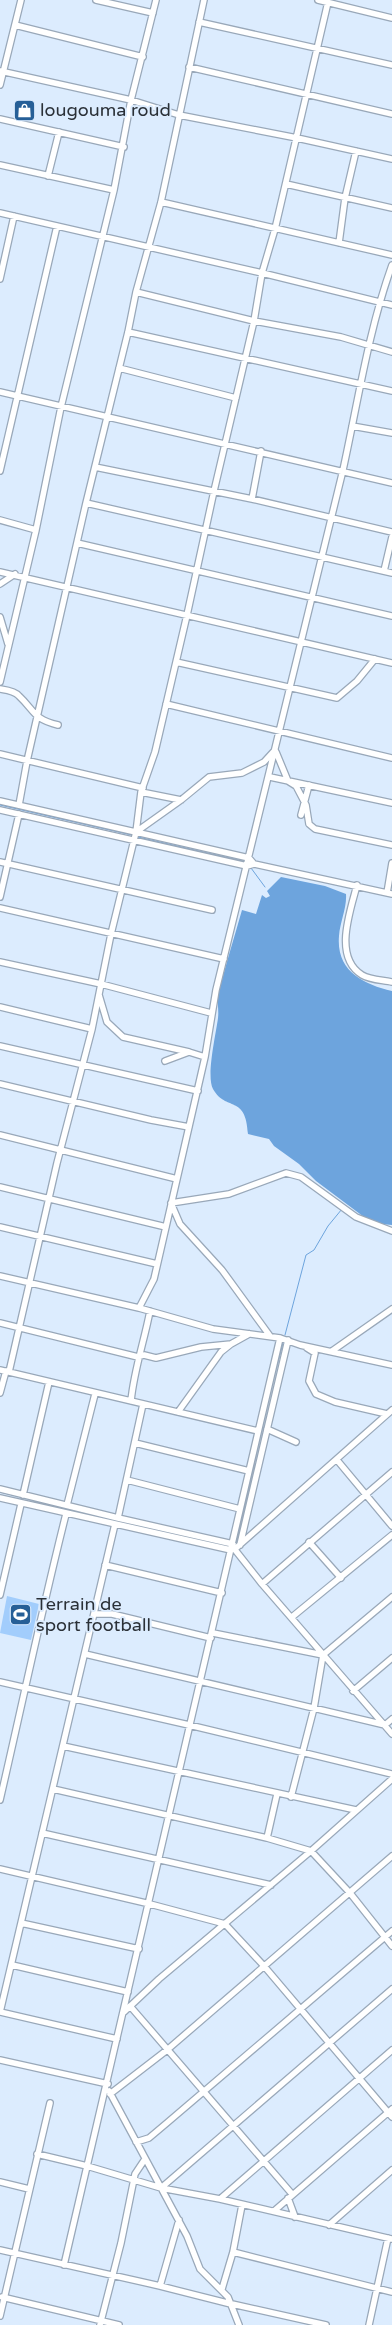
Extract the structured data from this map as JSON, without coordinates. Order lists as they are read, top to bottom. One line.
{"places":{"shop":["lougouma roud"],"sports":["Terrain de sport football"]}}
